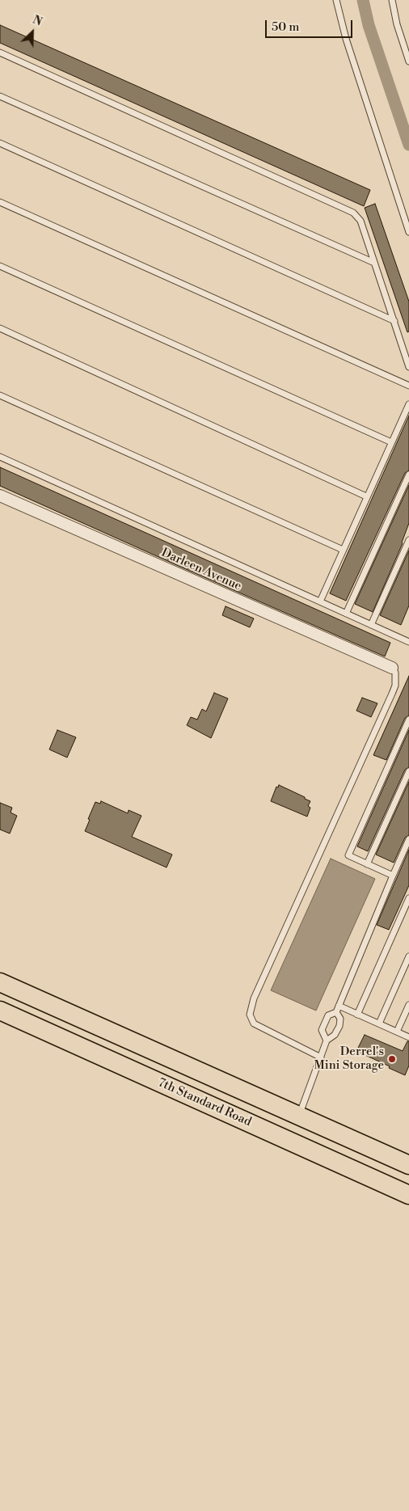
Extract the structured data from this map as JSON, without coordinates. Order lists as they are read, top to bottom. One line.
{"streets":{"main road":["7th Standard Road"],"street":["Darleen Avenue"]},"places":["Derrel's Mini Storage"],"scale_bar":"50 m","north":"top right"}
